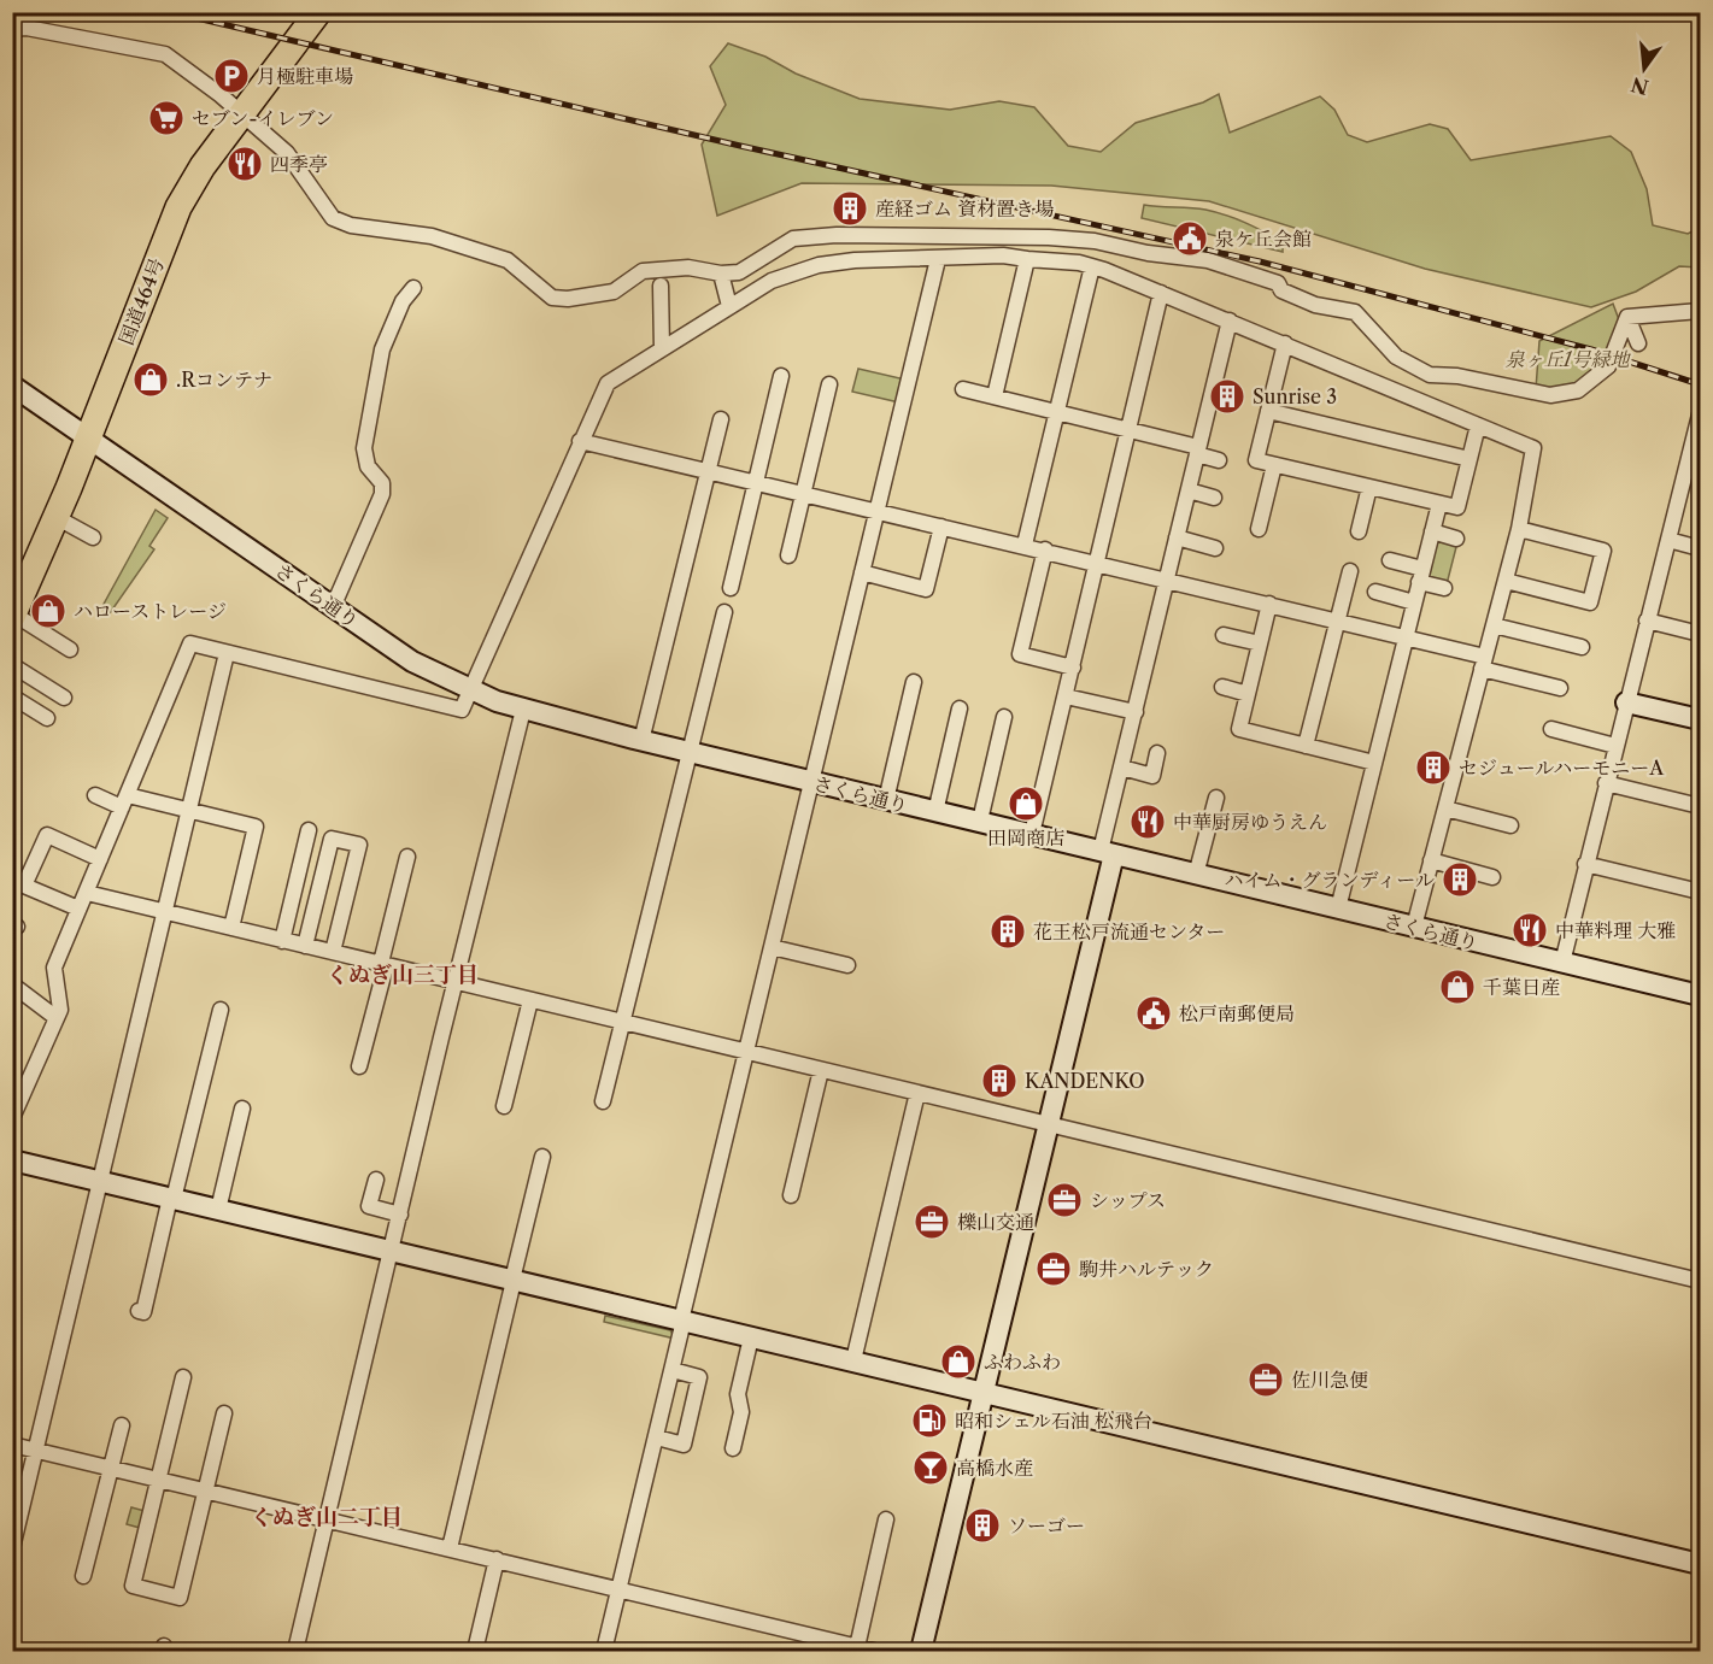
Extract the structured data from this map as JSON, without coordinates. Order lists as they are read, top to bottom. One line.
{"streets":{"highway":["国道464号"],"street":["さくら通り"]},"crossings":[["国道464号","さくら通り"]],"districts":["くぬぎ山三丁目","くぬぎ山二丁目"],"parks":["泉ヶ丘1号緑地"],"places":{"parking":["月極駐車場"],"supermarket":["セブン-イレブン"],"restaurant":["四季亭","中華厨房ゆうえん","中華料理 大雅"],"building":["産経ゴム 資材置き場","Sunrise 3","セジュールハーモニーA","ハイム・グランディール","花王松戸流通センター","KANDENKO","ソーゴー"],"public building":["泉ケ丘会館","松戸南郵便局"],"shop":[".Rコンテナ","ハローストレージ","田岡商店","千葉日産","ふわふわ"],"office":["シップス","櫟山交通","駒井ハルテック","佐川急便"],"fuel station":["昭和シェル石油 松飛台"],"bar":["高橋水産"]},"north":"bottom"}
